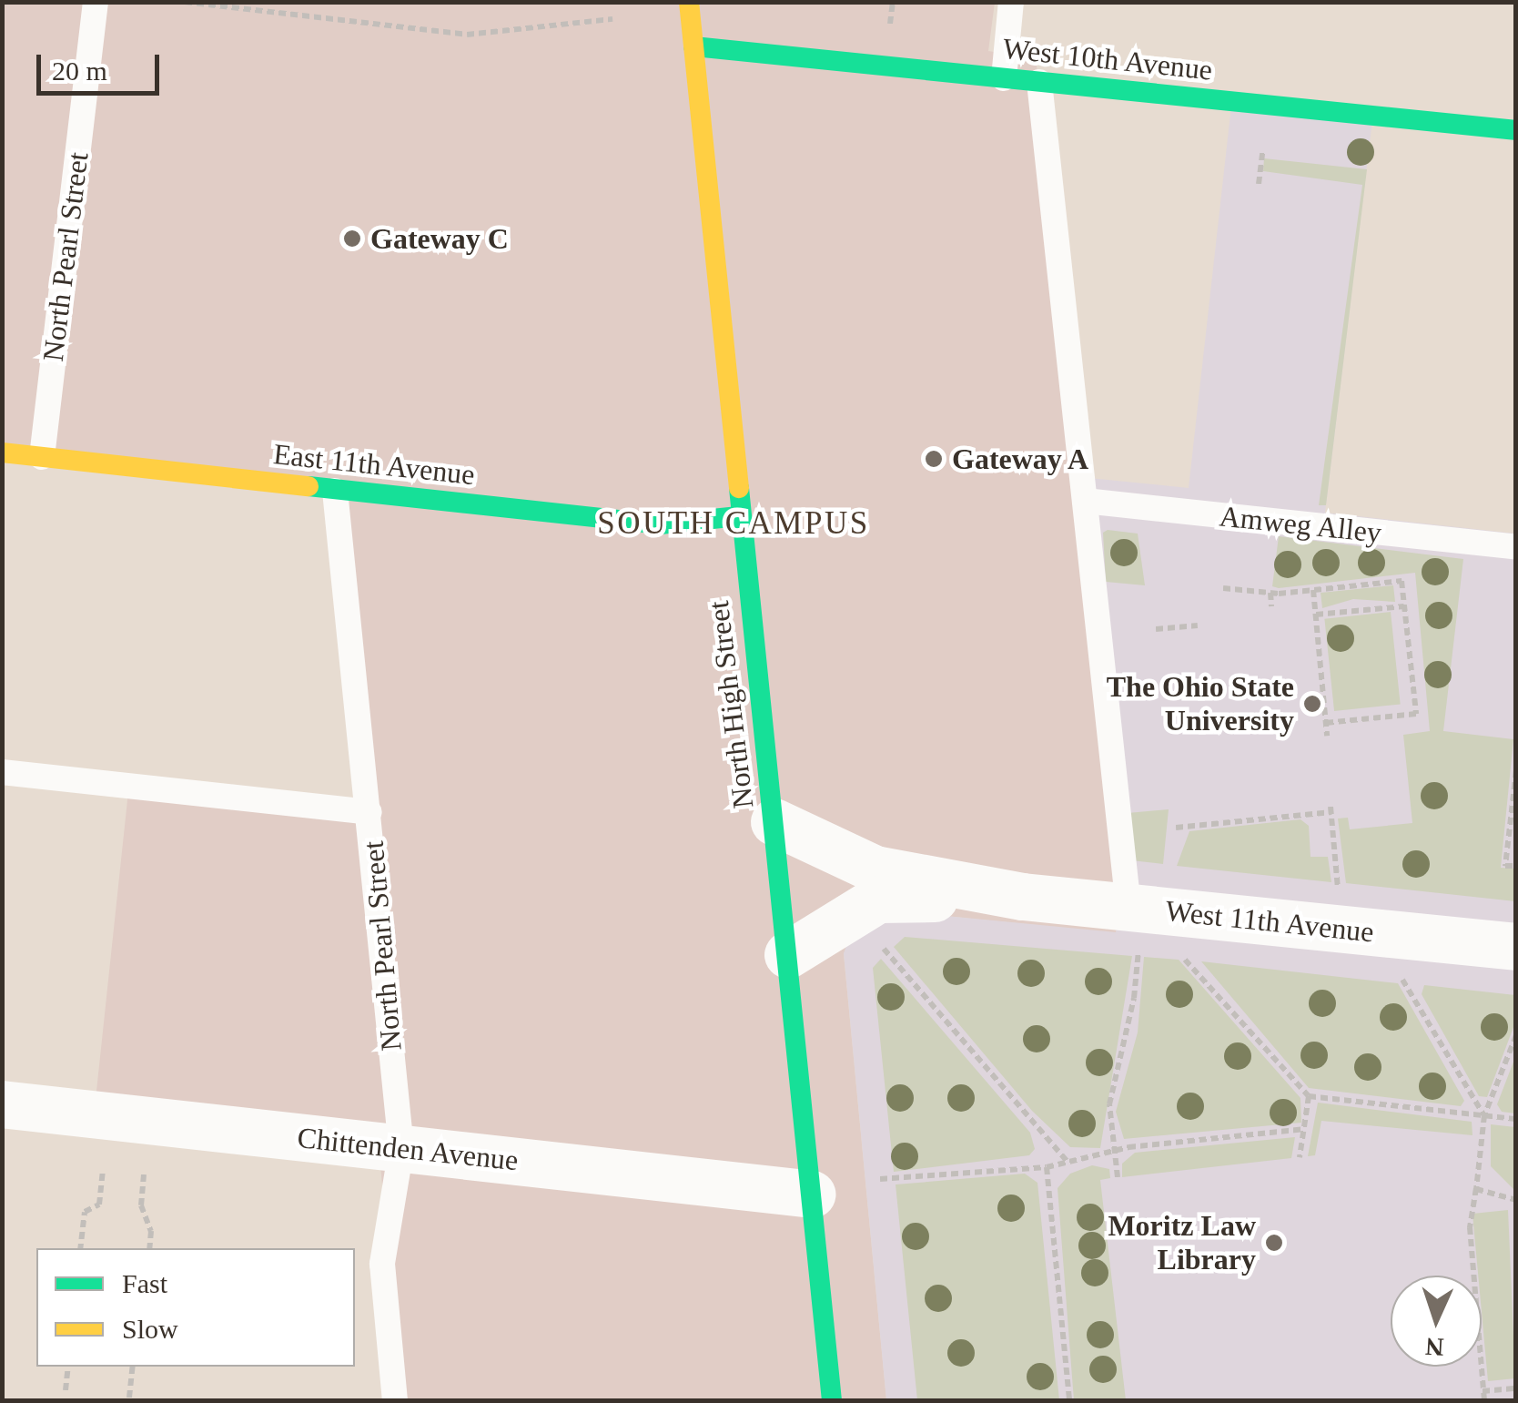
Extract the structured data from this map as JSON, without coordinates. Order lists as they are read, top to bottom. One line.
{"streets":{"street":["West 10th Avenue","East 11th Avenue","North High Street","West 11th Avenue","Chittenden Avenue"],"lane":["North Pearl Street","Amweg Alley"]},"crossings":[["West 10th Avenue","North High Street"],["North Pearl Street","East 11th Avenue"],["North Pearl Street","Chittenden Avenue"],["East 11th Avenue","North High Street"],["North High Street","West 11th Avenue"],["North High Street","Chittenden Avenue"]],"districts":["SOUTH CAMPUS"],"places":["Gateway C","Gateway A","The Ohio State University","Moritz Law Library"],"legend":["Fast","Slow"],"scale_bar":"20 m","north":"bottom"}
